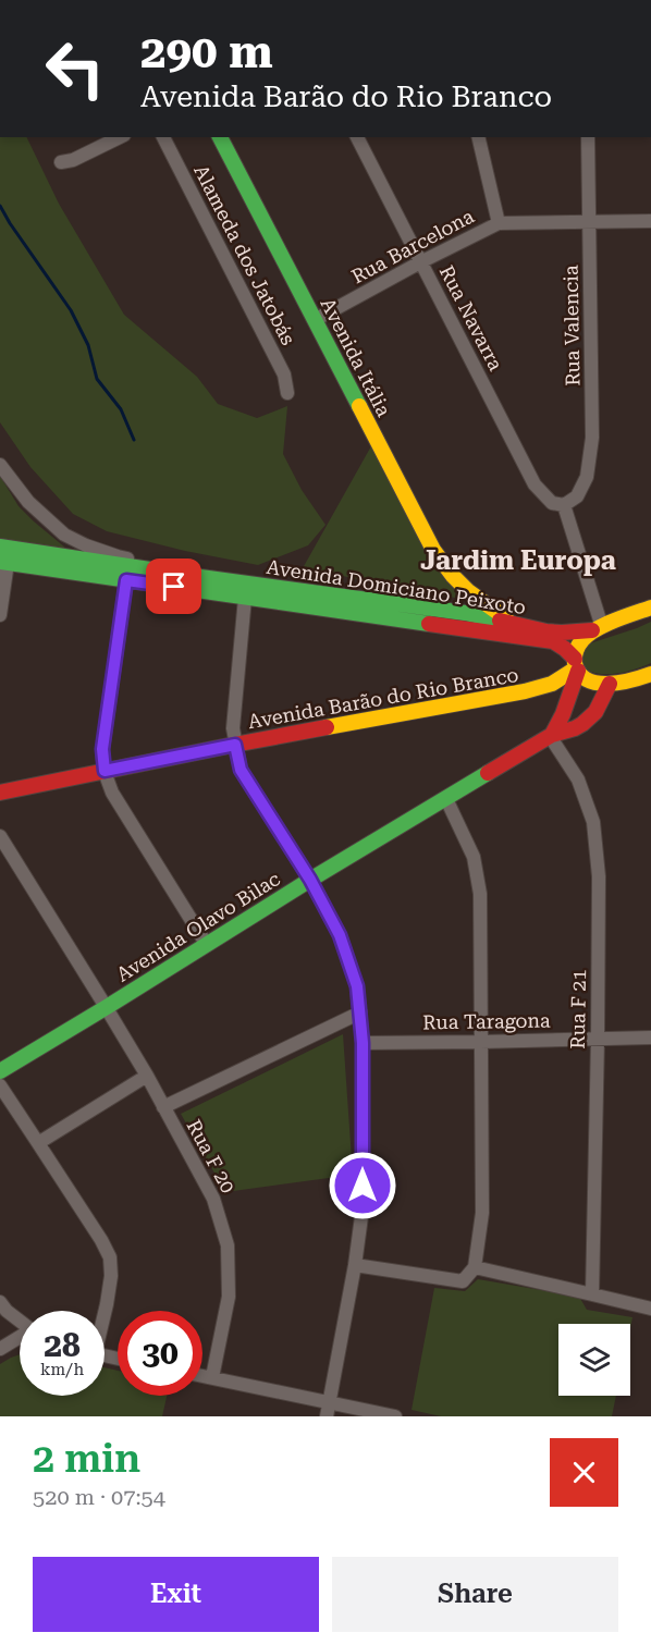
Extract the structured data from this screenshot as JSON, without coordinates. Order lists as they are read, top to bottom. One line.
{"streets":{"street":["Rua Barcelona","Alameda dos Jatobás","Rua Navarra","Rua Valencia","Avenida Itália","Avenida Domiciano Peixoto","Avenida Barão do Rio Branco","Avenida Olavo Bilac","Rua F 21","Rua Taragona","Rua F 20"]},"crossings":[["Rua Barcelona","Rua Navarra"],["Rua Barcelona","Rua Valencia"],["Rua Barcelona","Avenida Itália"],["Rua Navarra","Rua Valencia"],["Avenida Itália","Avenida Domiciano Peixoto"],["Avenida Domiciano Peixoto","Avenida Barão do Rio Branco"],["Avenida Domiciano Peixoto","Avenida Olavo Bilac"],["Avenida Olavo Bilac","Rua F 21"],["Avenida Olavo Bilac","Rua F 20"],["Rua F 21","Rua Taragona"]],"districts":["Jardim Europa"],"page":{"turn":["290 m","Avenida Barão do Rio Branco"],"speed":"28 km/h","limit":"30","heading":["2 min","520 m · 07:54"],"buttons":["Exit","Share"]}}
